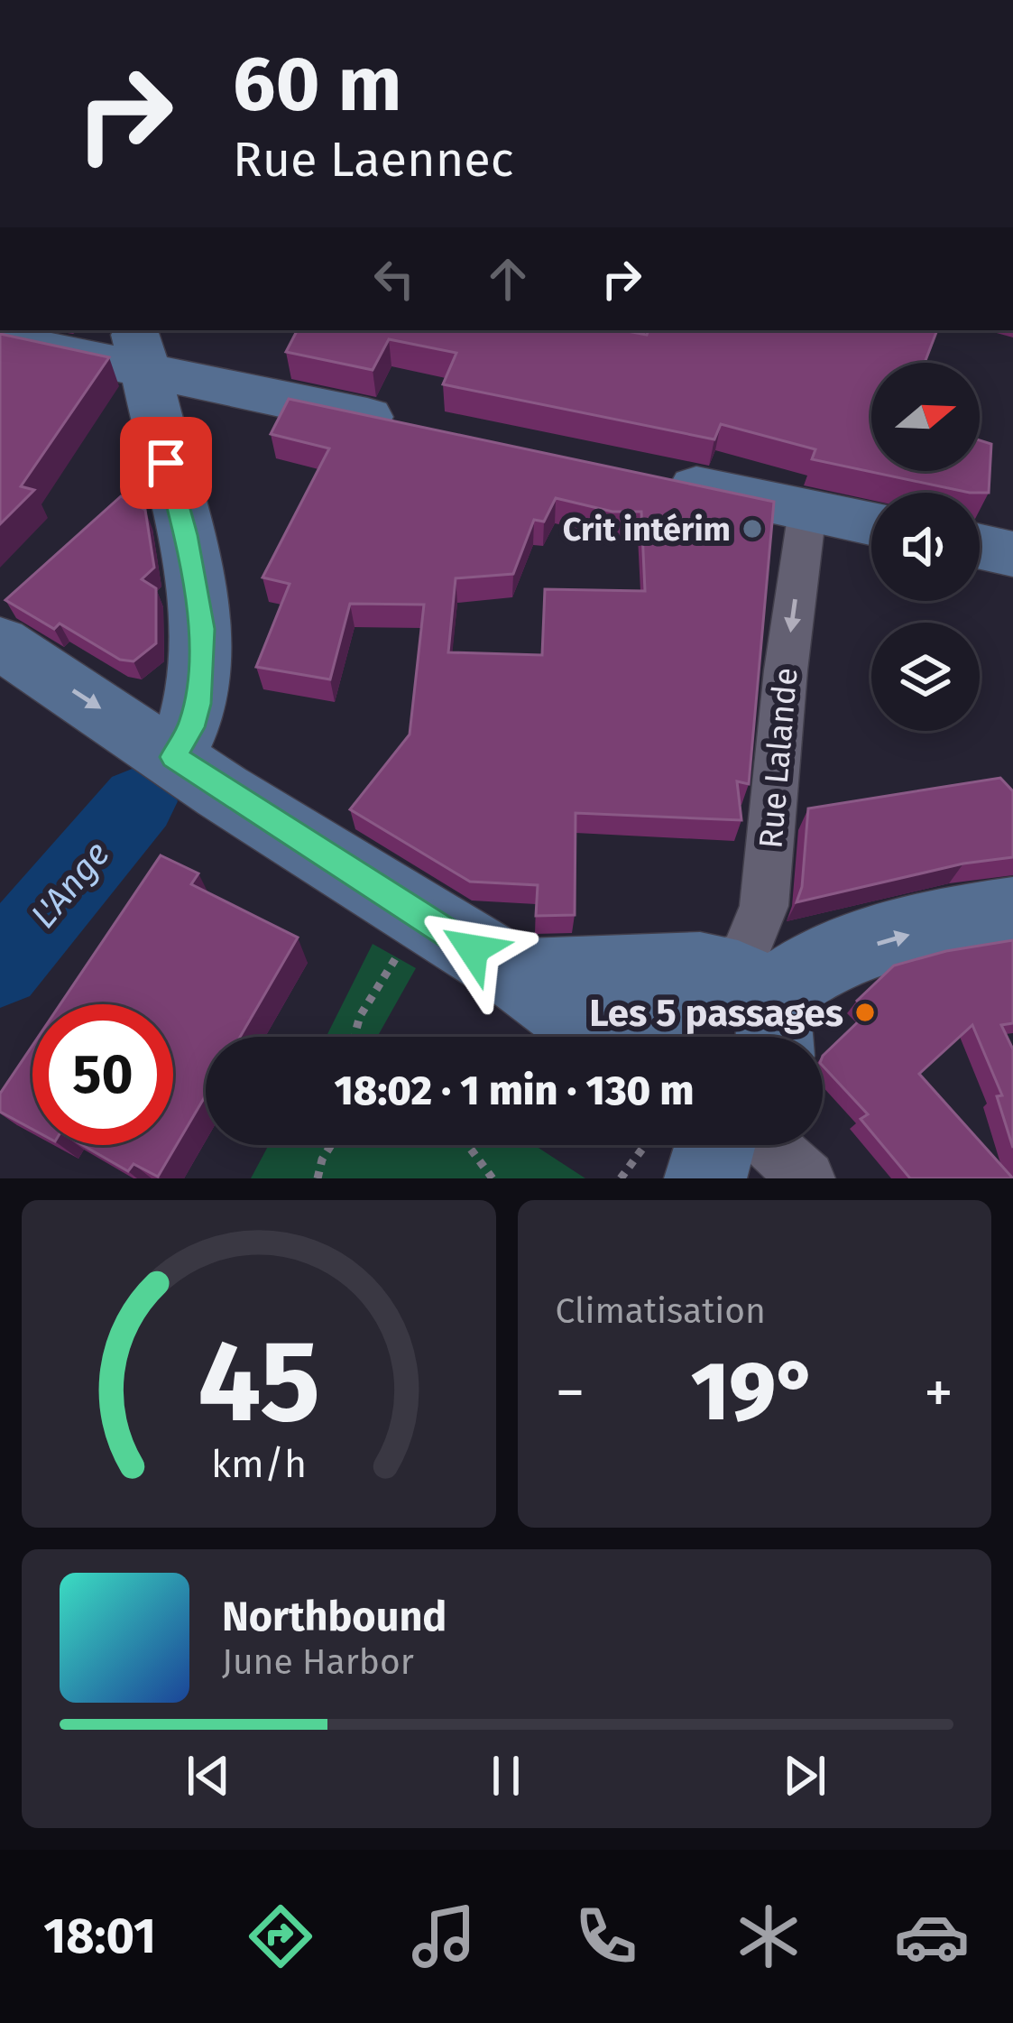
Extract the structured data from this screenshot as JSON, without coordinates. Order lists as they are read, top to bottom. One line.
{"streets":{"street":["Rue Lalande"]},"one_way":["Rue Lalande"],"water":["L'Ange"],"places":["Crit intérim","Les 5 passages"],"north":"right","page":{"turn":["60 m","Rue Laennec"],"limit":"50","trip":"18:02 · 1 min · 130 m","tile":"Climatisation","heat":["−","19°","+"],"song":["Northbound","June Harbor"],"tabs":"18:01","gauge":["45","km/h"]}}
